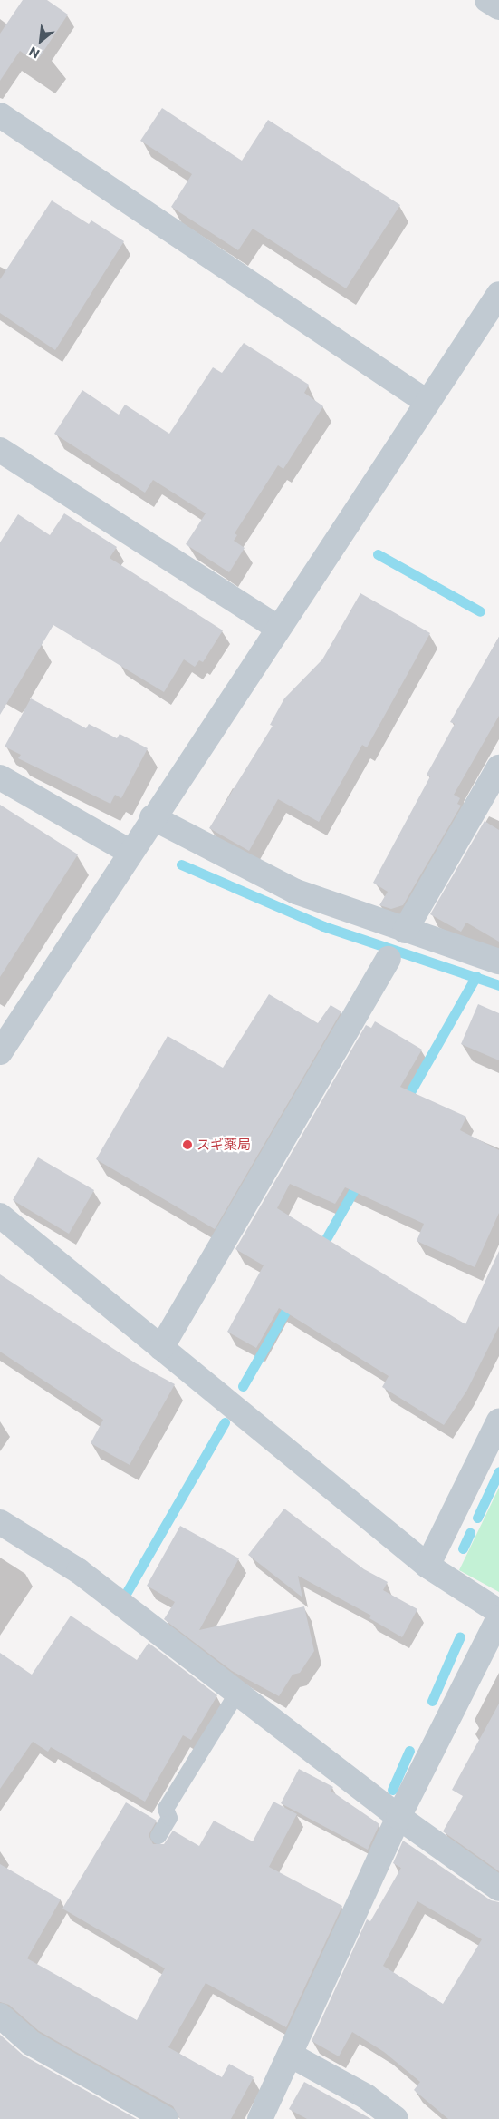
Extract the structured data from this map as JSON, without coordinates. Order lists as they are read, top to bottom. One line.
{"places":["スギ薬局"],"north":"bottom left"}
